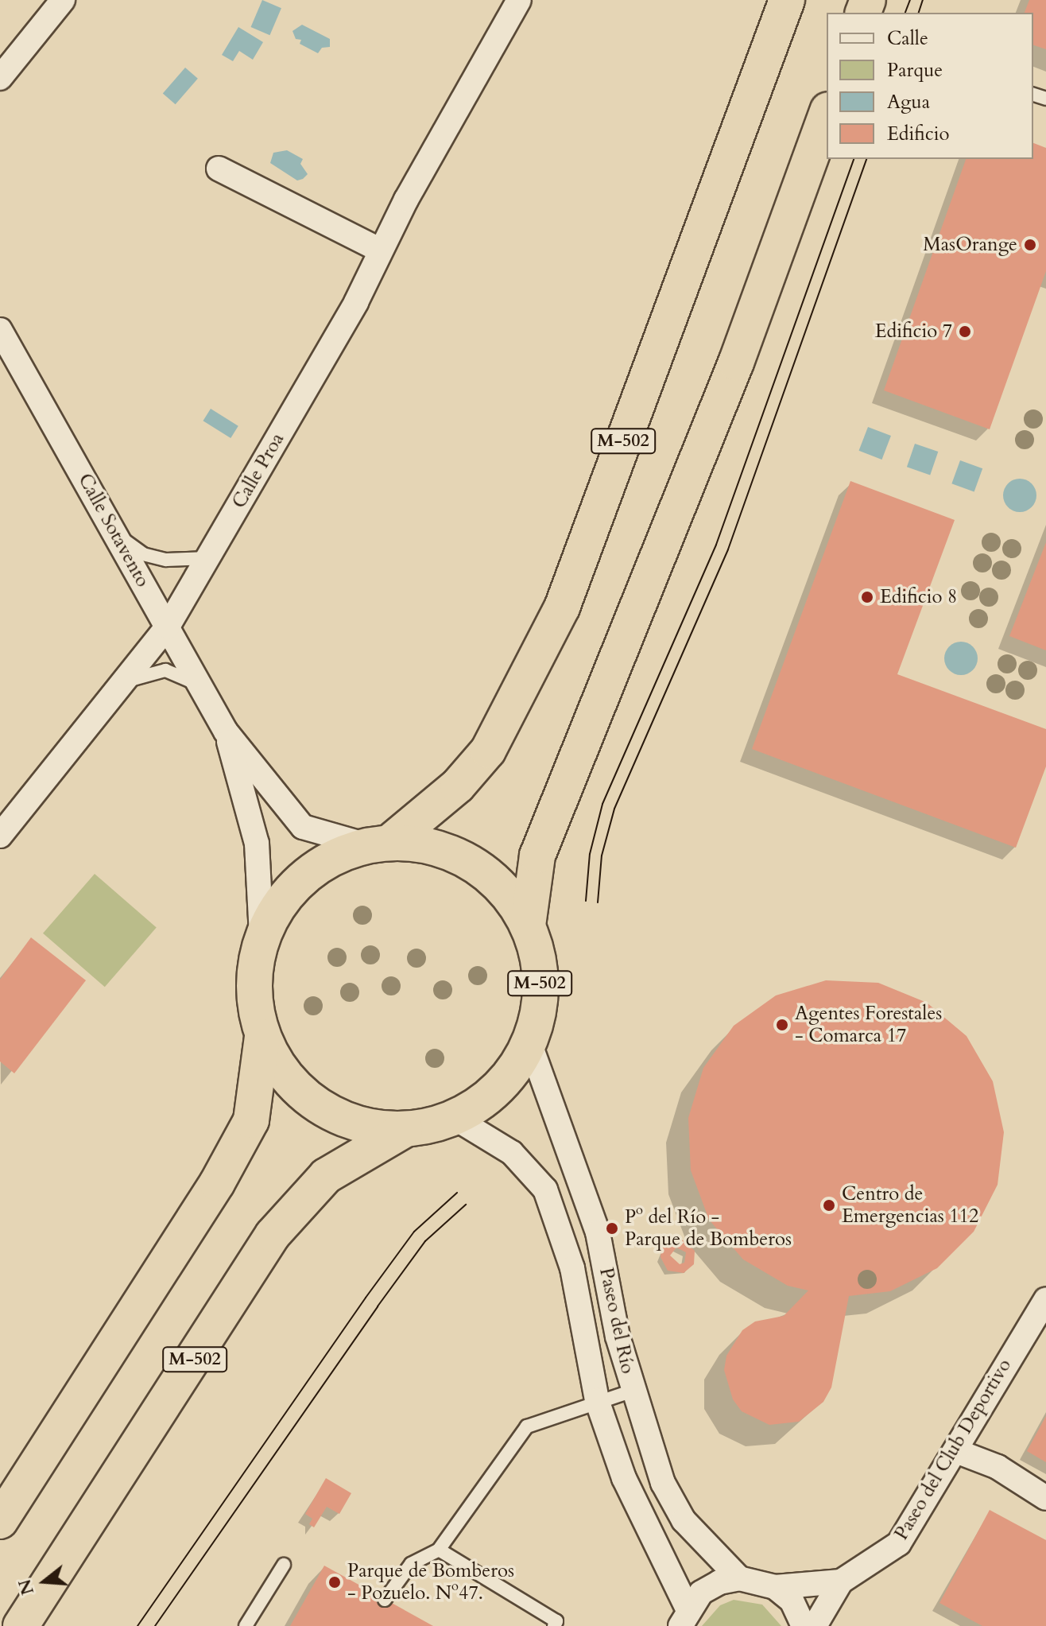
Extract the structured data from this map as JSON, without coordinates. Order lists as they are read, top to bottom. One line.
{"streets":{"highway":["M-502"],"street":["Calle Proa","Calle Sotavento","Paseo del Río","Paseo del Club Deportivo"]},"crossings":[["M-502","Calle Sotavento"],["M-502","Paseo del Río"],["Calle Proa","Calle Sotavento"],["Paseo del Río","Paseo del Club Deportivo"]],"places":["MasOrange","Edificio 7","Edificio 8","Agentes Forestales - Comarca 17","Centro de Emergencias 112","Pº del Río - Parque de Bomberos","Parque de Bomberos - Pozuelo. Nº47."],"legend":["Calle","Parque","Agua","Edificio"],"north":"left"}
